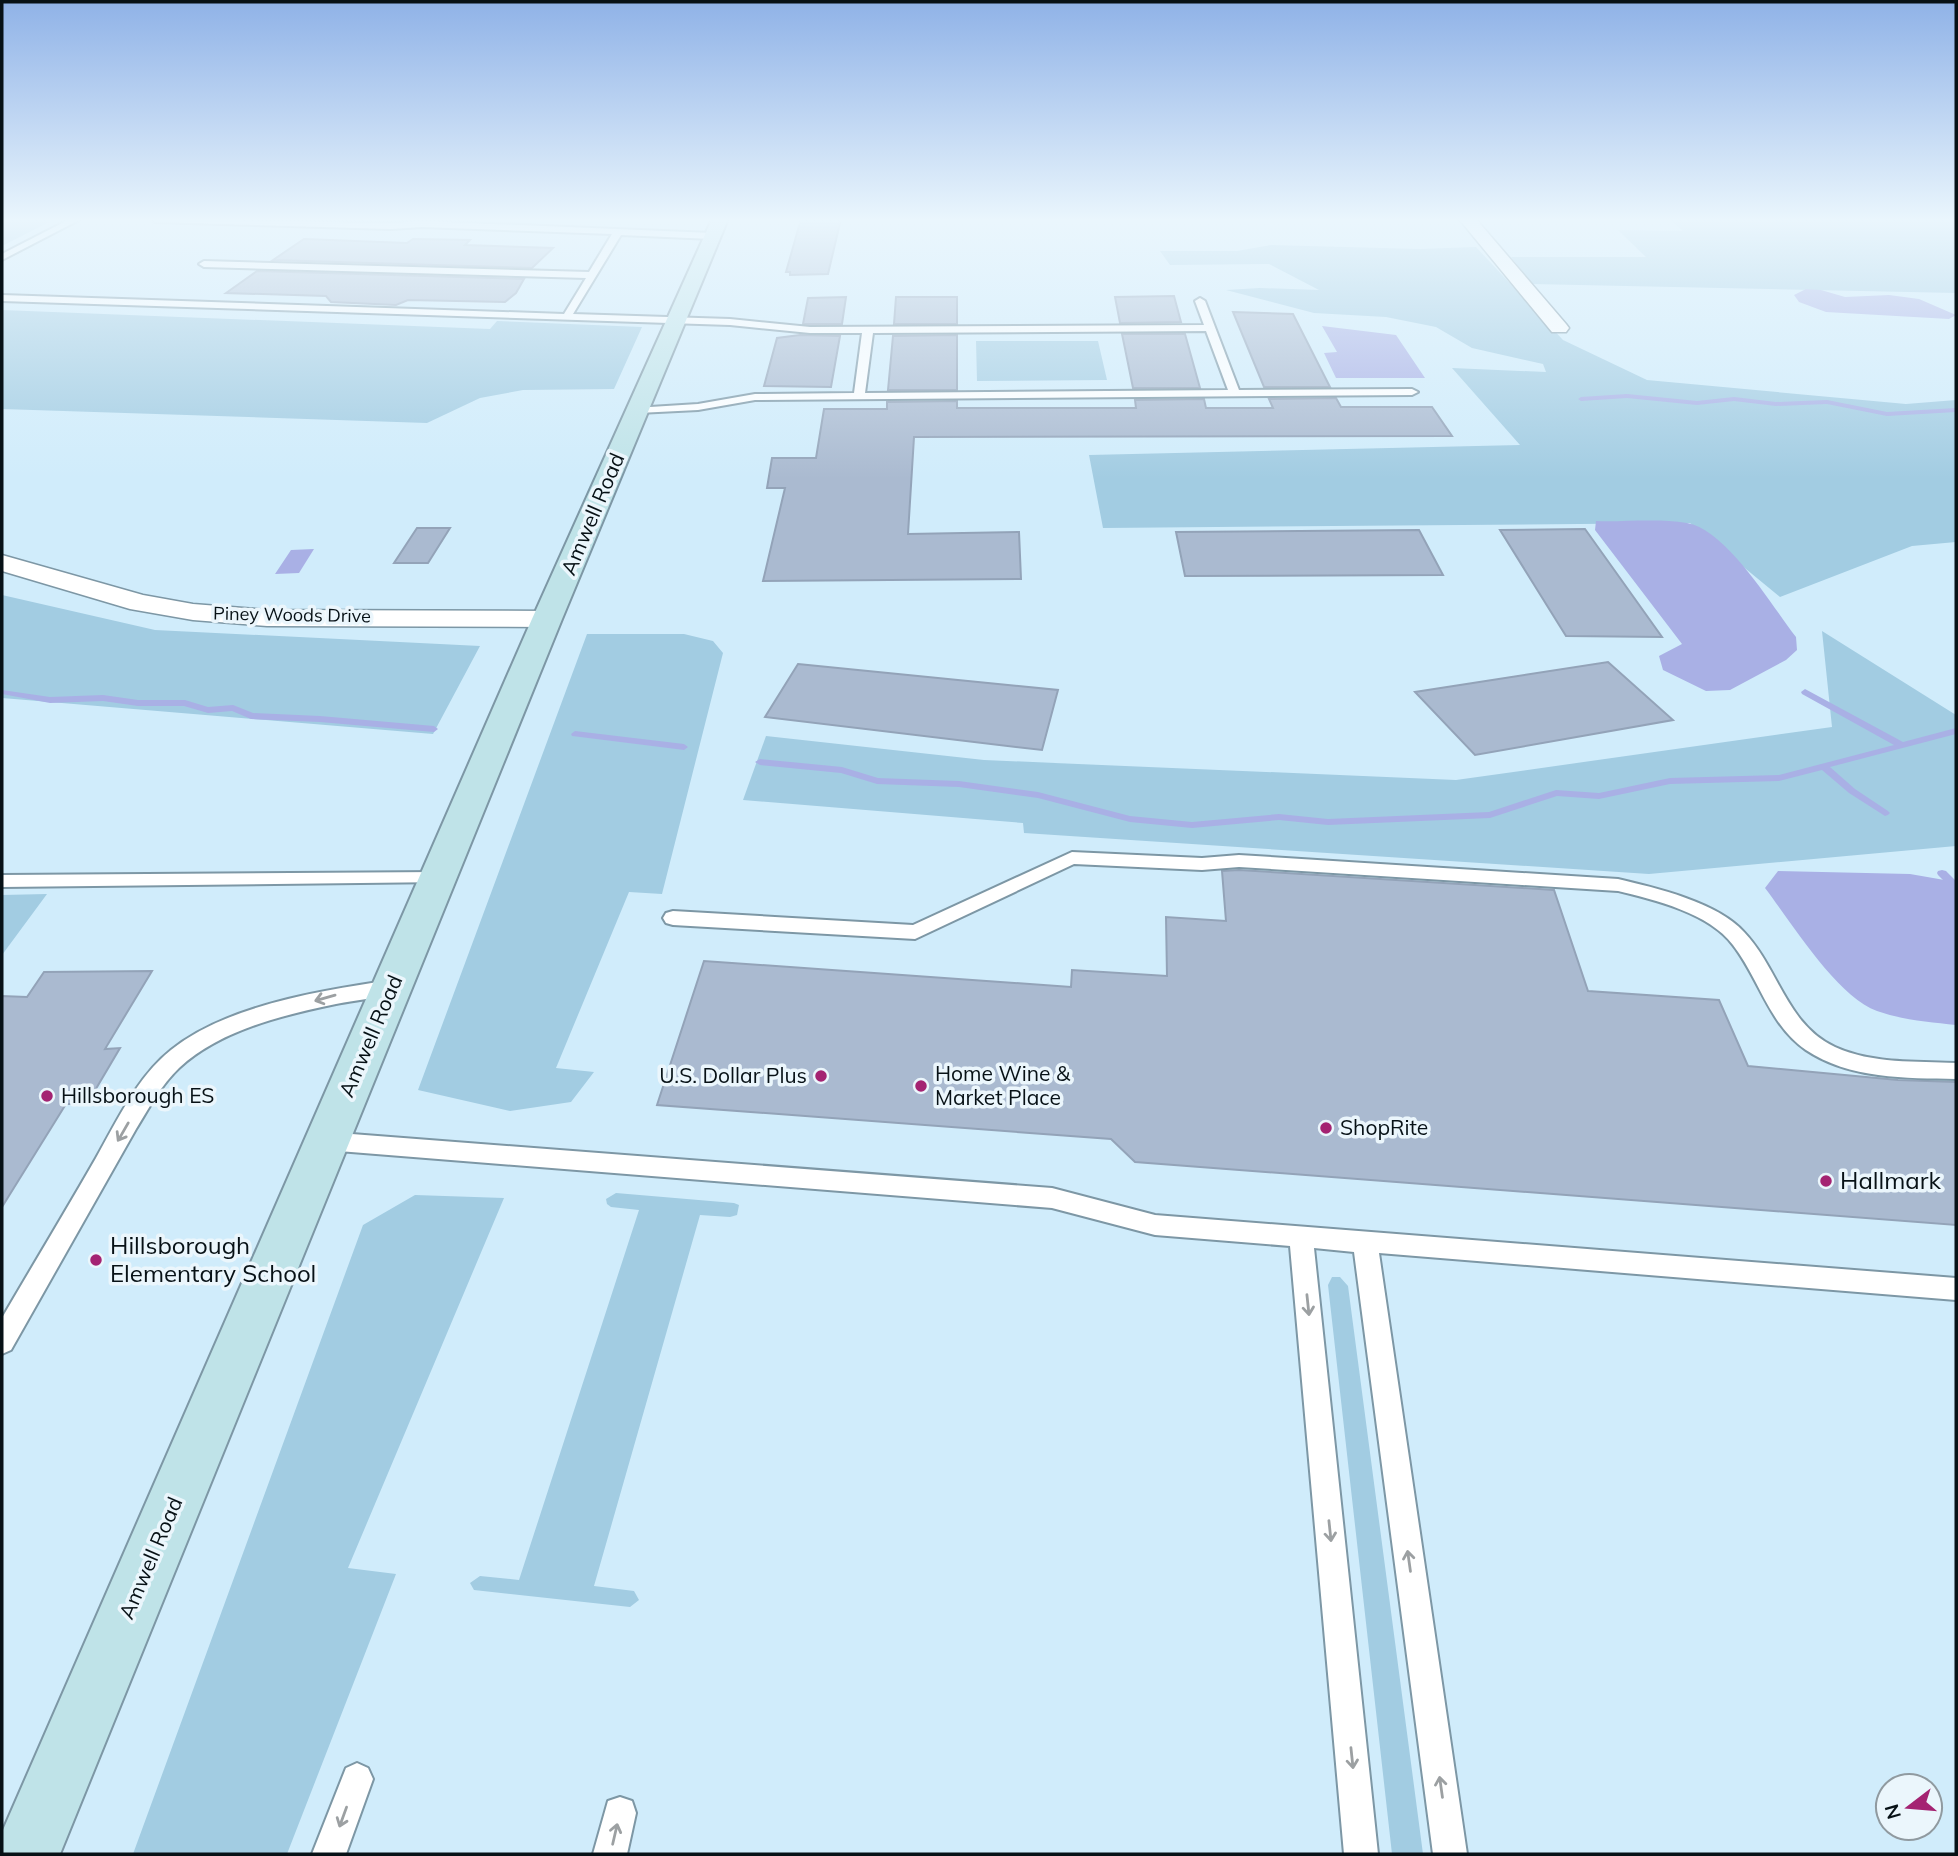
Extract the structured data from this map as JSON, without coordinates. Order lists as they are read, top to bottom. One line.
{"streets":{"main road":["Amwell Road"],"street":["Piney Woods Drive"]},"crossings":[["Amwell Road","Piney Woods Drive"]],"places":["U.S. Dollar Plus","Home Wine & Market Place","Hillsborough ES","ShopRite","Hallmark","Hillsborough Elementary School"],"north":"left"}
